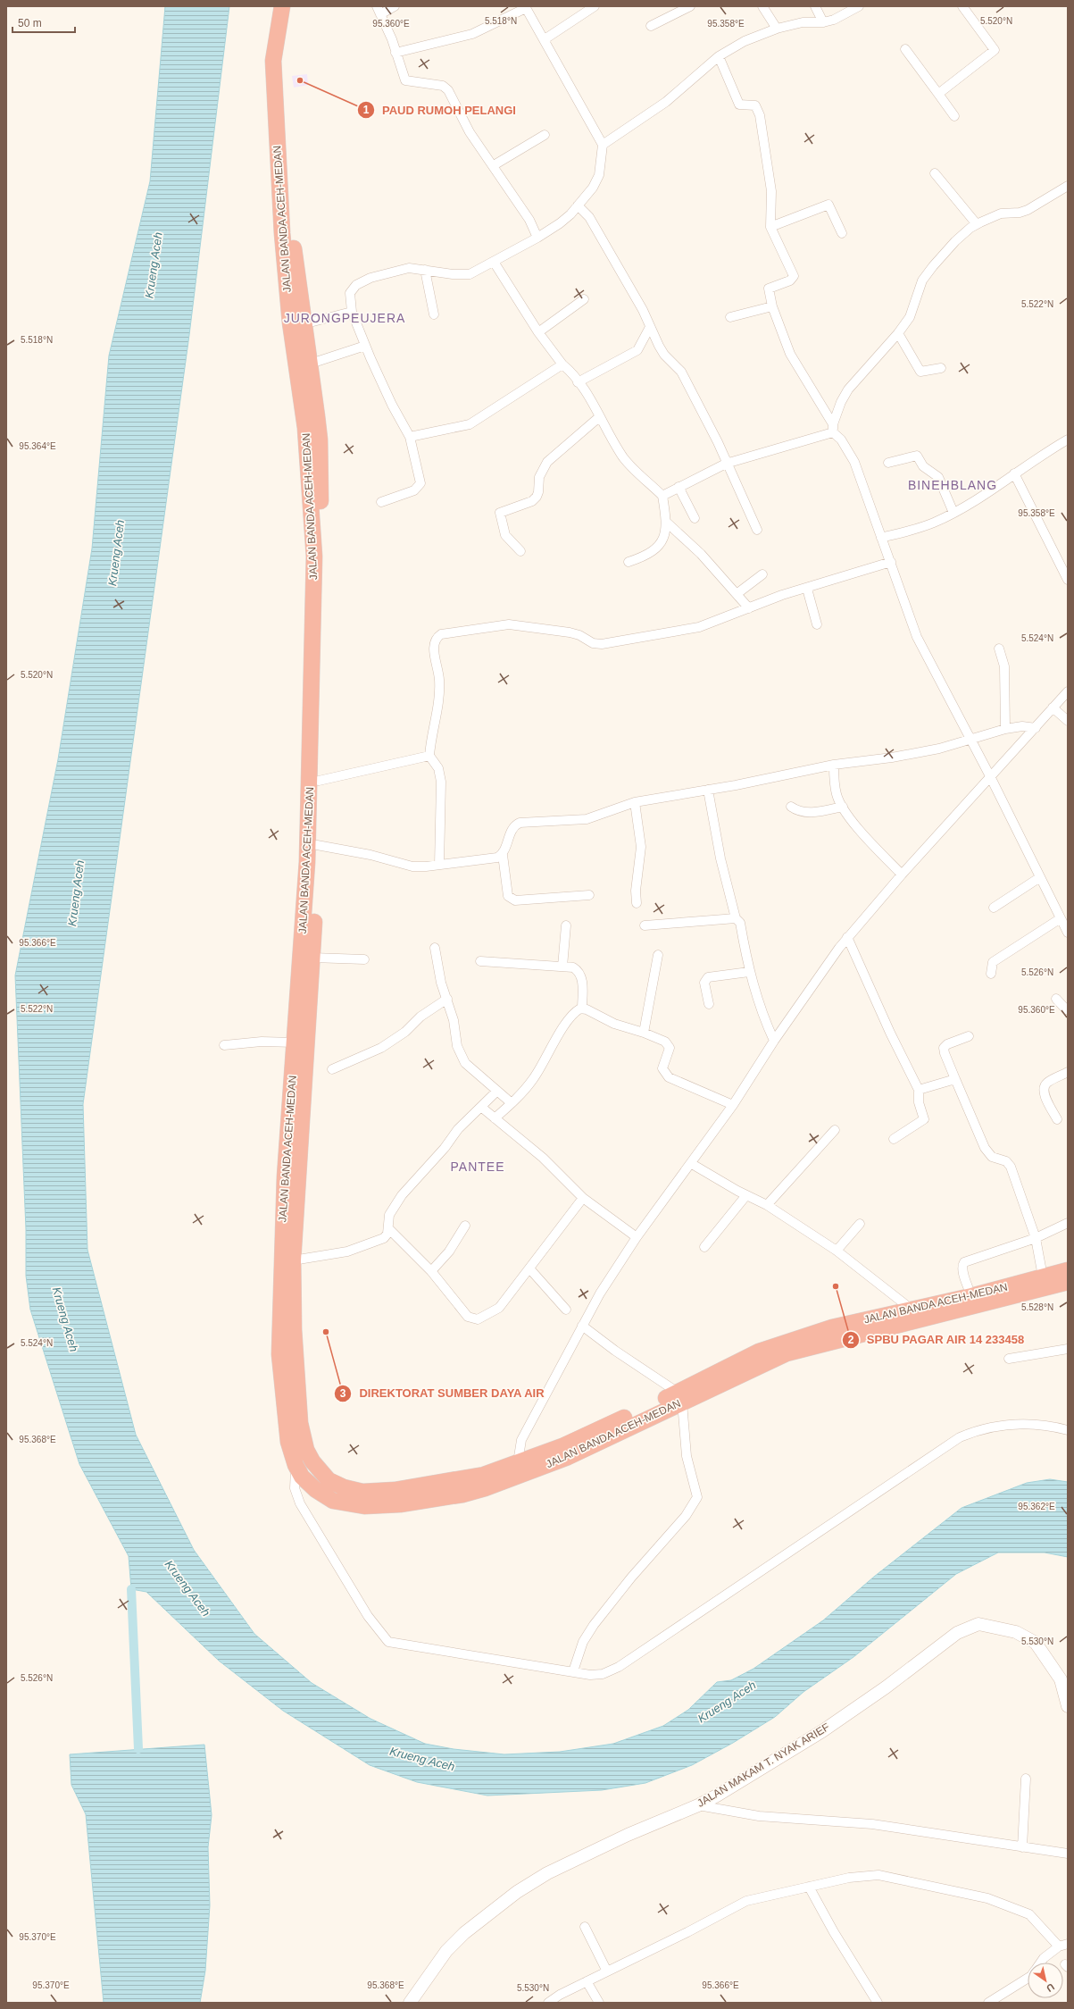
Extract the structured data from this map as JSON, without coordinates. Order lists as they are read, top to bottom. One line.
{"streets":{"highway":["JALAN BANDA ACEH-MEDAN"],"street":["JALAN MAKAM T. NYAK ARIEF"]},"districts":["JURONGPEUJERA","BINEHBLANG","PANTEE"],"water":["Krueng Aceh"],"places":["PAUD RUMOH PELANGI","SPBU PAGAR AIR 14 233458","DIREKTORAT SUMBER DAYA AIR"],"scale_bar":"50 m","north":"bottom right","coordinates":["5.518°N","5.520°N","95.360°E","95.358°E","5.522°N","95.364°E","5.524°N","95.366°E","5.526°N","5.528°N","95.368°E","95.362°E","5.530°N","95.370°E"]}
